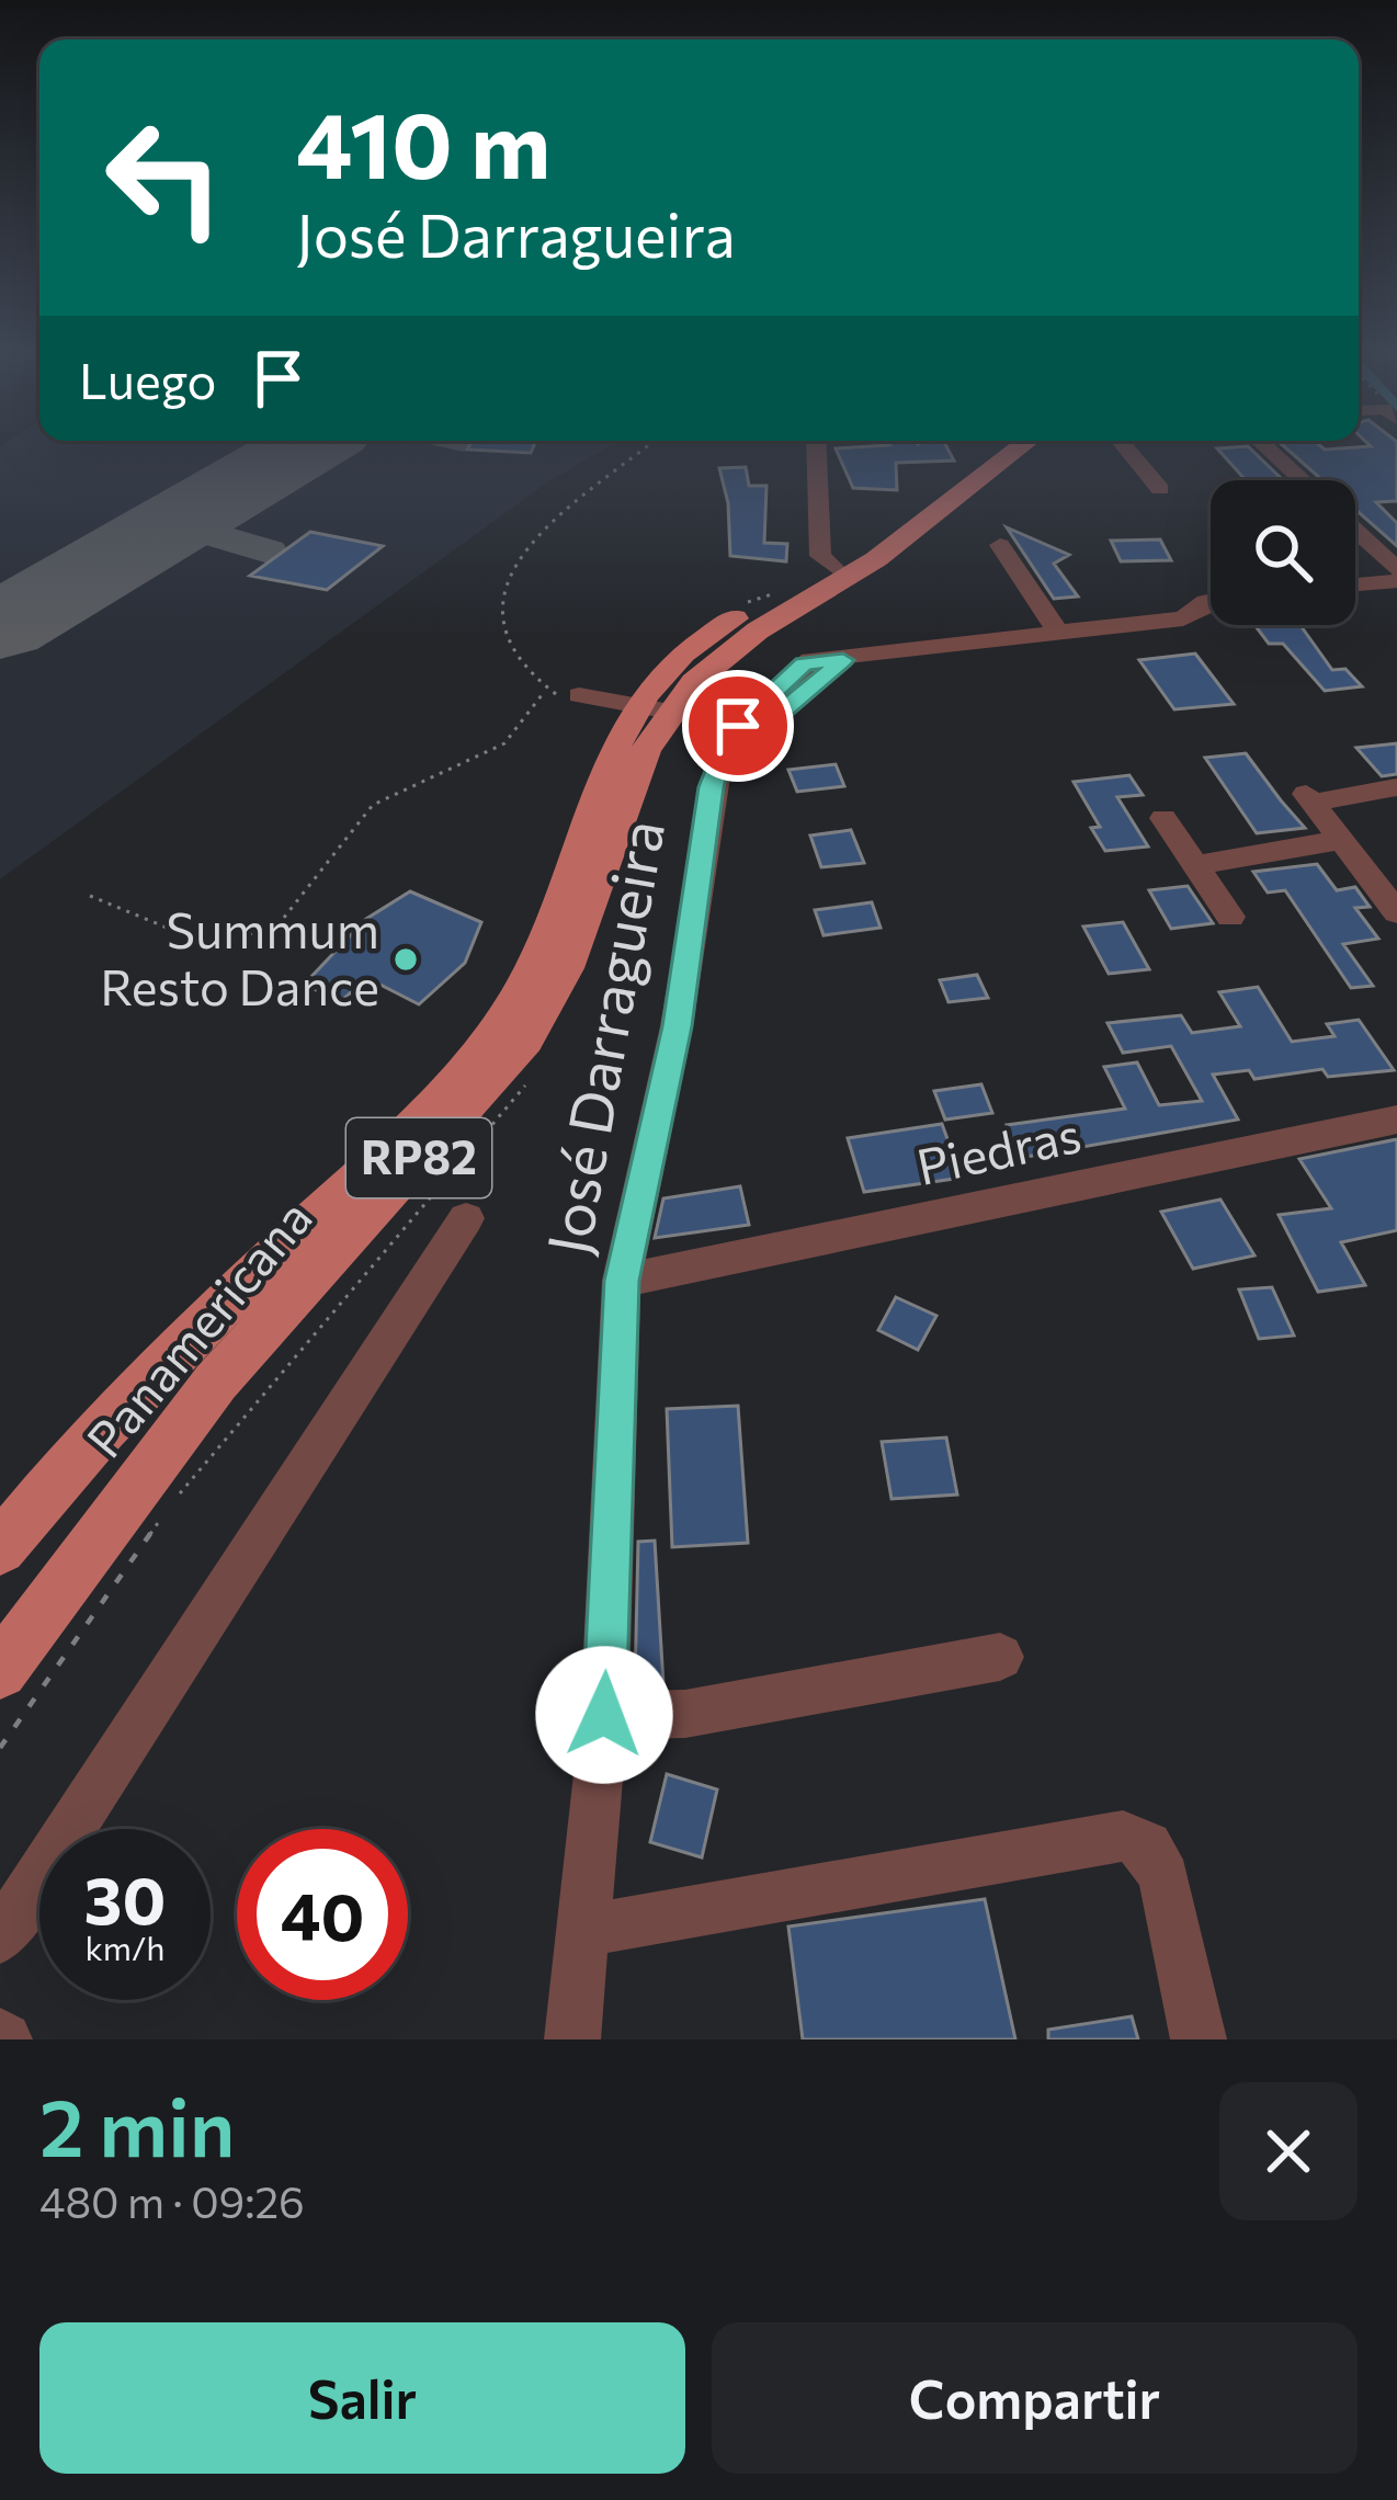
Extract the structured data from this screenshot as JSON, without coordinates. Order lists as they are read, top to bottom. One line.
{"streets":{"main road":["RP82","Panamericana"],"street":["José Darragueira","Piedras"]},"crossings":[["José Darragueira","Piedras"]],"places":["Summum Resto Dance"],"page":{"turn":["410 m","José Darragueira"],"then":"Luego","speed":"30 km/h","limit":"40","heading":["2 min","480 m · 09:26"],"buttons":["Salir","Compartir"]}}
